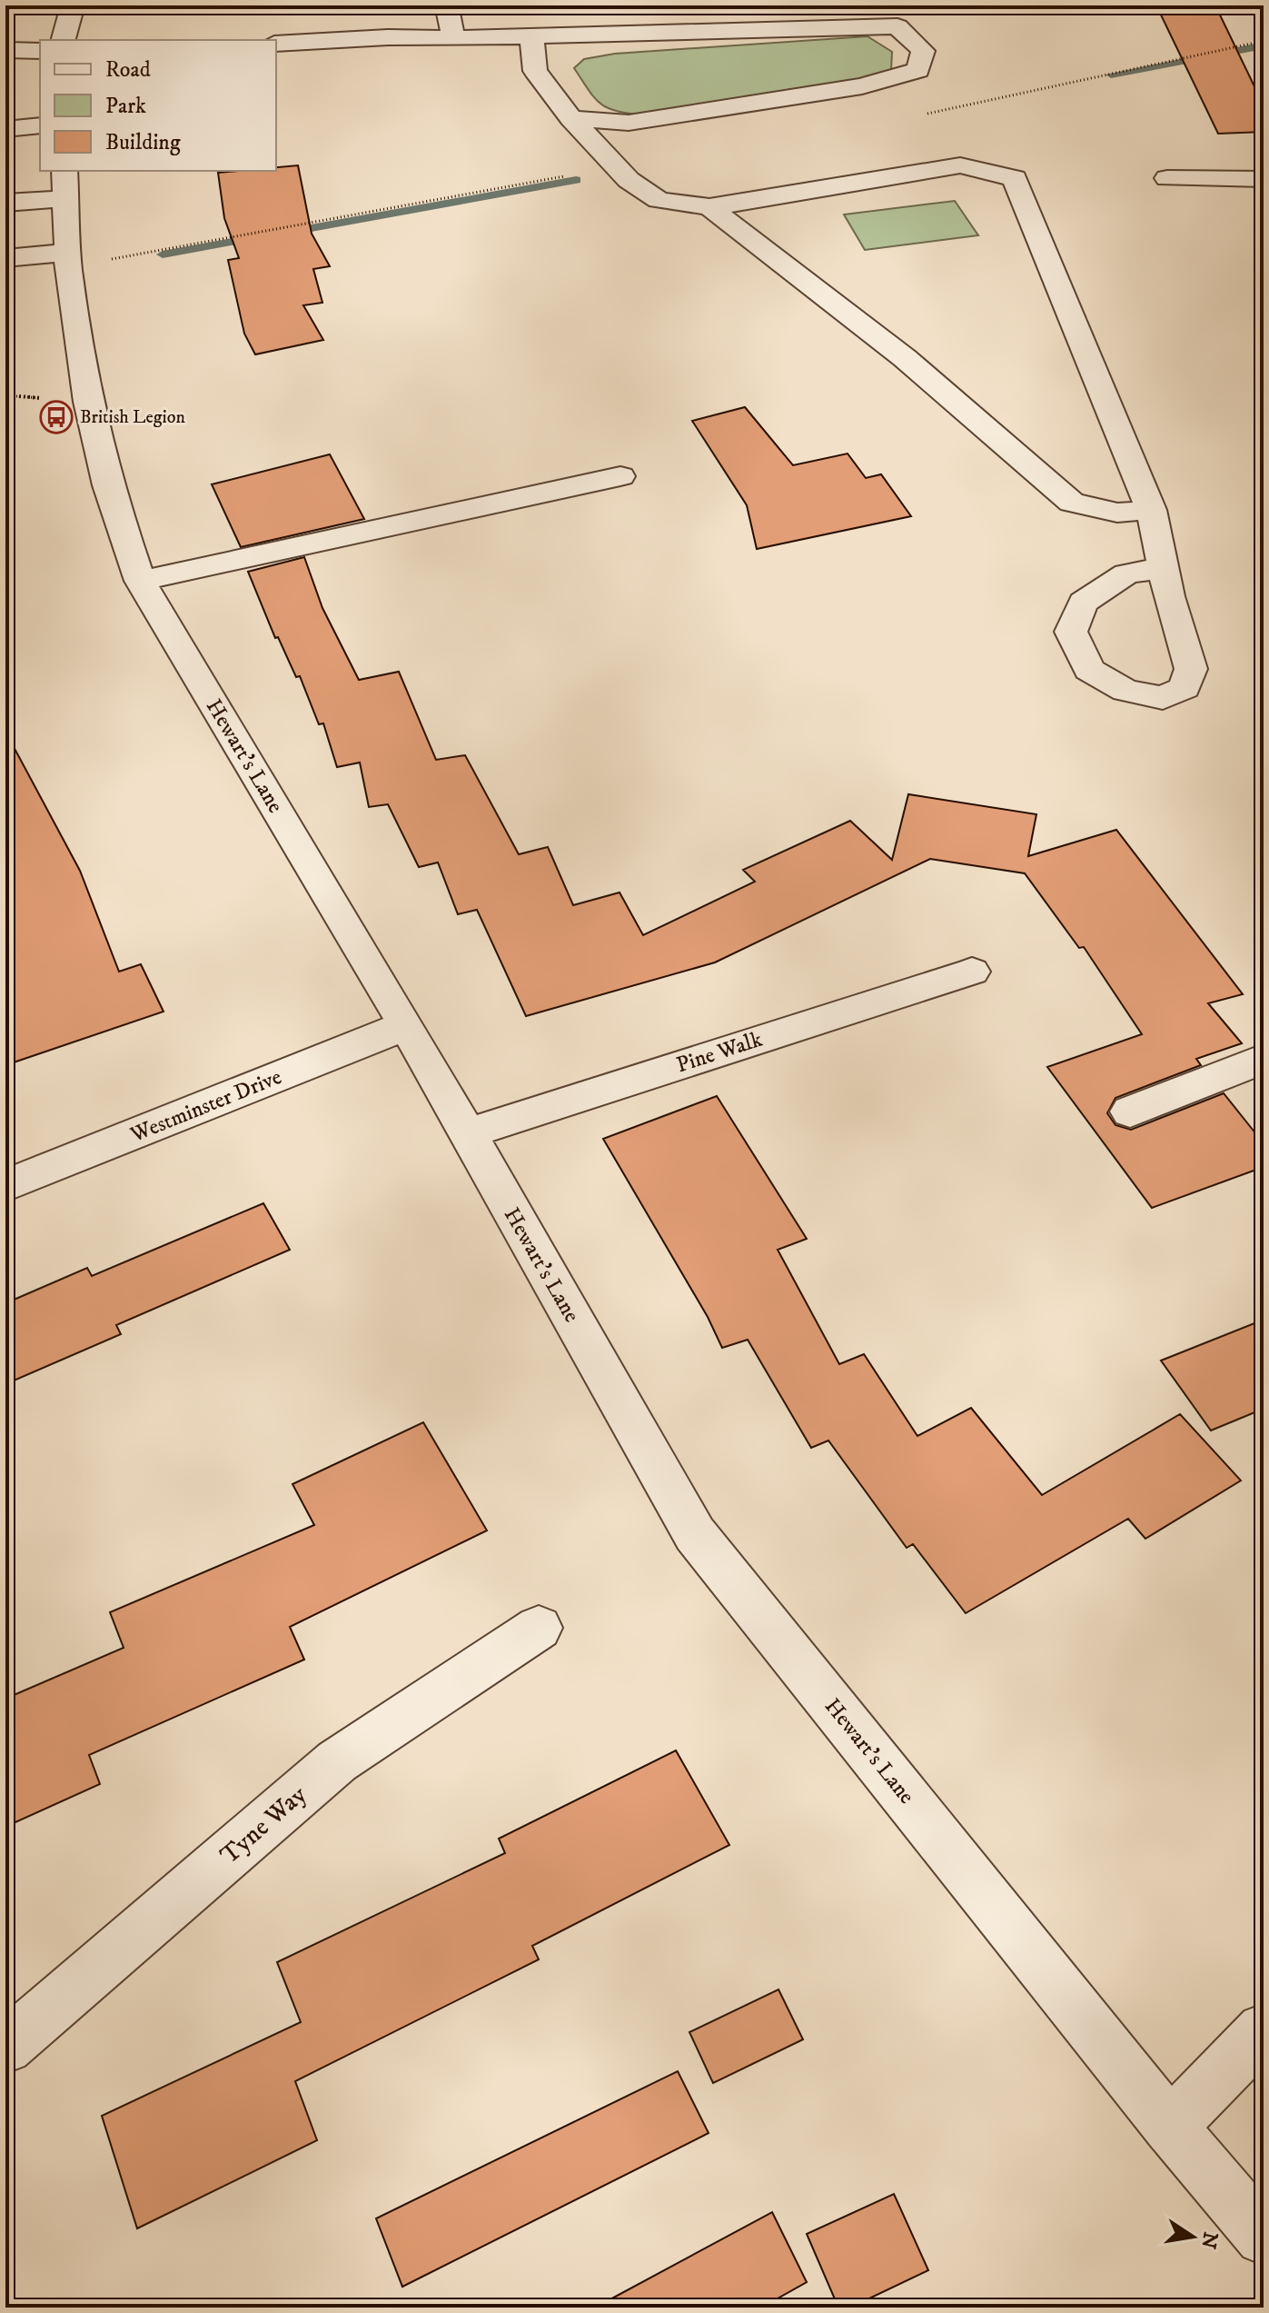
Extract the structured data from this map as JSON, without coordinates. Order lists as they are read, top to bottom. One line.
{"streets":{"street":["Hewart's Lane","Pine Walk","Westminster Drive","Tyne Way"]},"crossings":[["Hewart's Lane","Pine Walk"],["Hewart's Lane","Westminster Drive"]],"places":{"bus stop":["British Legion"]},"legend":["Road","Park","Building"],"north":"right"}
